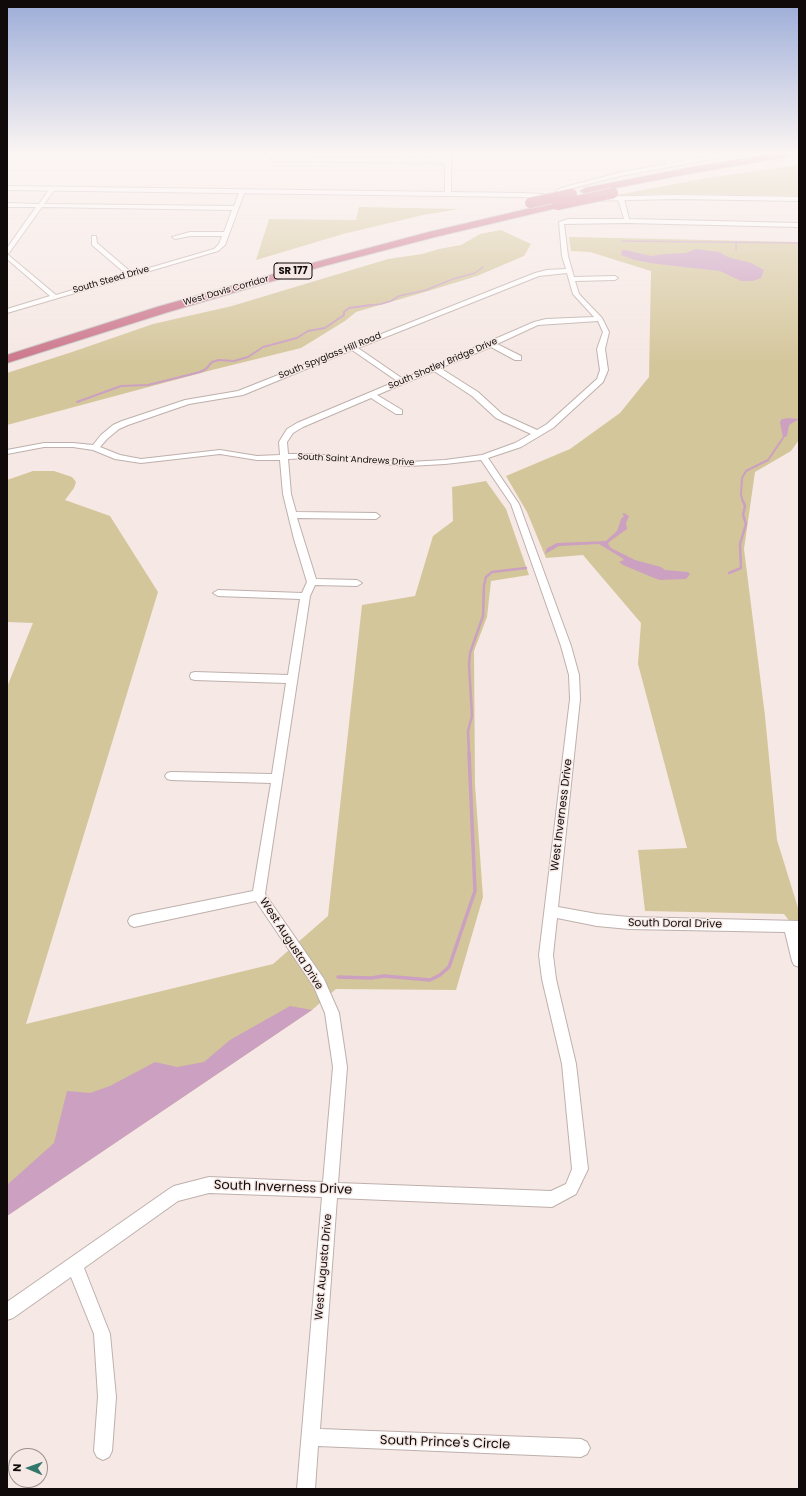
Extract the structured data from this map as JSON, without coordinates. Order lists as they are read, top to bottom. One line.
{"streets":{"highway":["SR 177","West Davis Corridor"],"street":["South Steed Drive","South Spyglass Hill Road","South Shotley Bridge Drive","South Saint Andrews Drive","West Inverness Drive","South Doral Drive","West Augusta Drive","South Inverness Drive","South Prince's Circle"]},"crossings":[["South Spyglass Hill Road","South Saint Andrews Drive"],["South Shotley Bridge Drive","South Saint Andrews Drive"],["South Saint Andrews Drive","West Inverness Drive"],["West Inverness Drive","South Doral Drive"],["West Inverness Drive","South Inverness Drive"],["West Augusta Drive","South Inverness Drive"],["West Augusta Drive","South Prince's Circle"]],"north":"left"}
